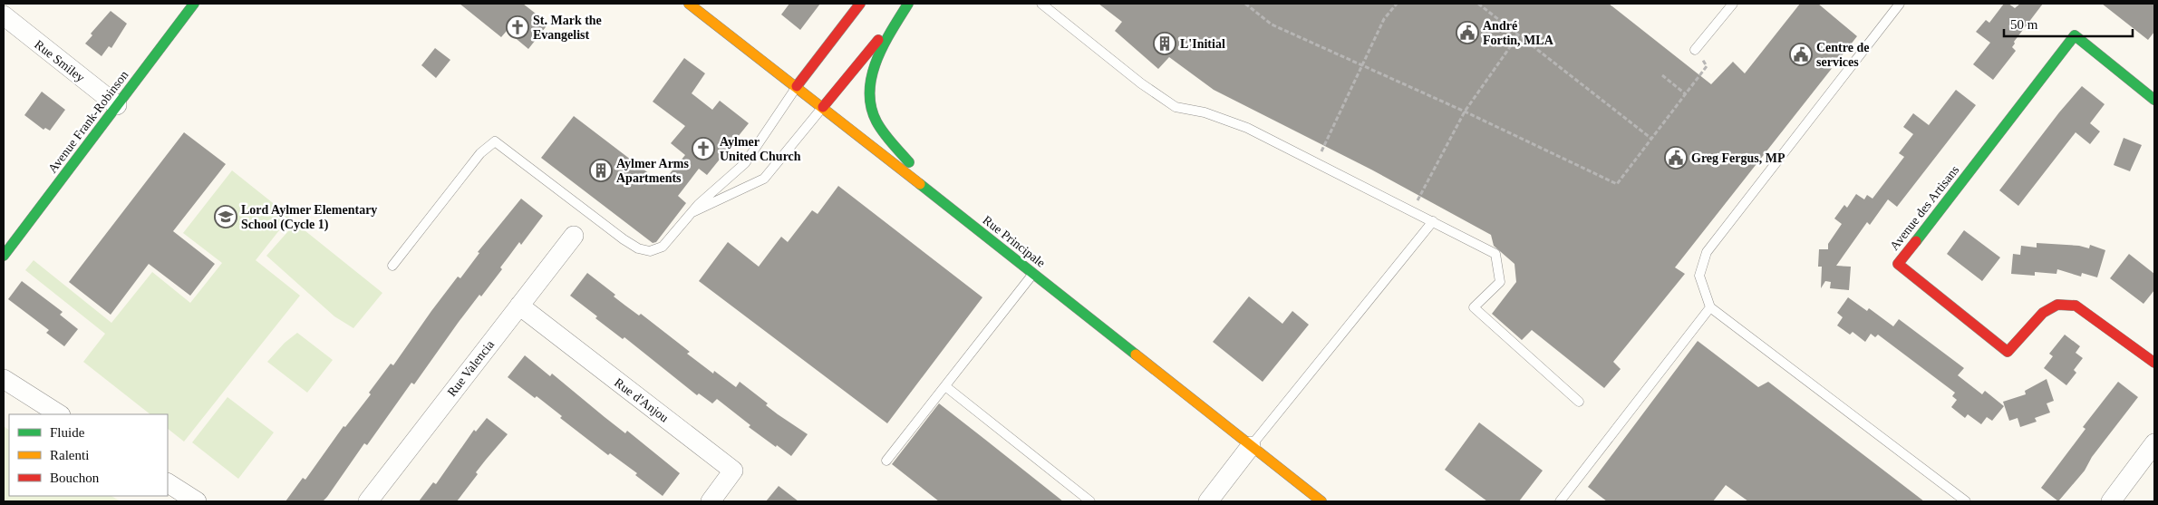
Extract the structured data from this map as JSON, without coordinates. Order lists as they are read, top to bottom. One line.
{"streets":{"main road":["Avenue Frank-Robinson","Avenue des Artisans","Rue Principale"],"street":["Rue Smiley","Rue Valencia","Rue d'Anjou"]},"crossings":[["Rue Smiley","Avenue Frank-Robinson"],["Rue Valencia","Rue d'Anjou"]],"places":{"church":["St. Mark the Evangelist","Aylmer United Church"],"public building":["André Fortin, MLA","Centre de services","Greg Fergus, MP"],"building":["L'Initial","Aylmer Arms Apartments"],"school or university":["Lord Aylmer Elementary School (Cycle 1)"]},"legend":["Fluide","Ralenti","Bouchon"],"scale_bar":"50 m"}
